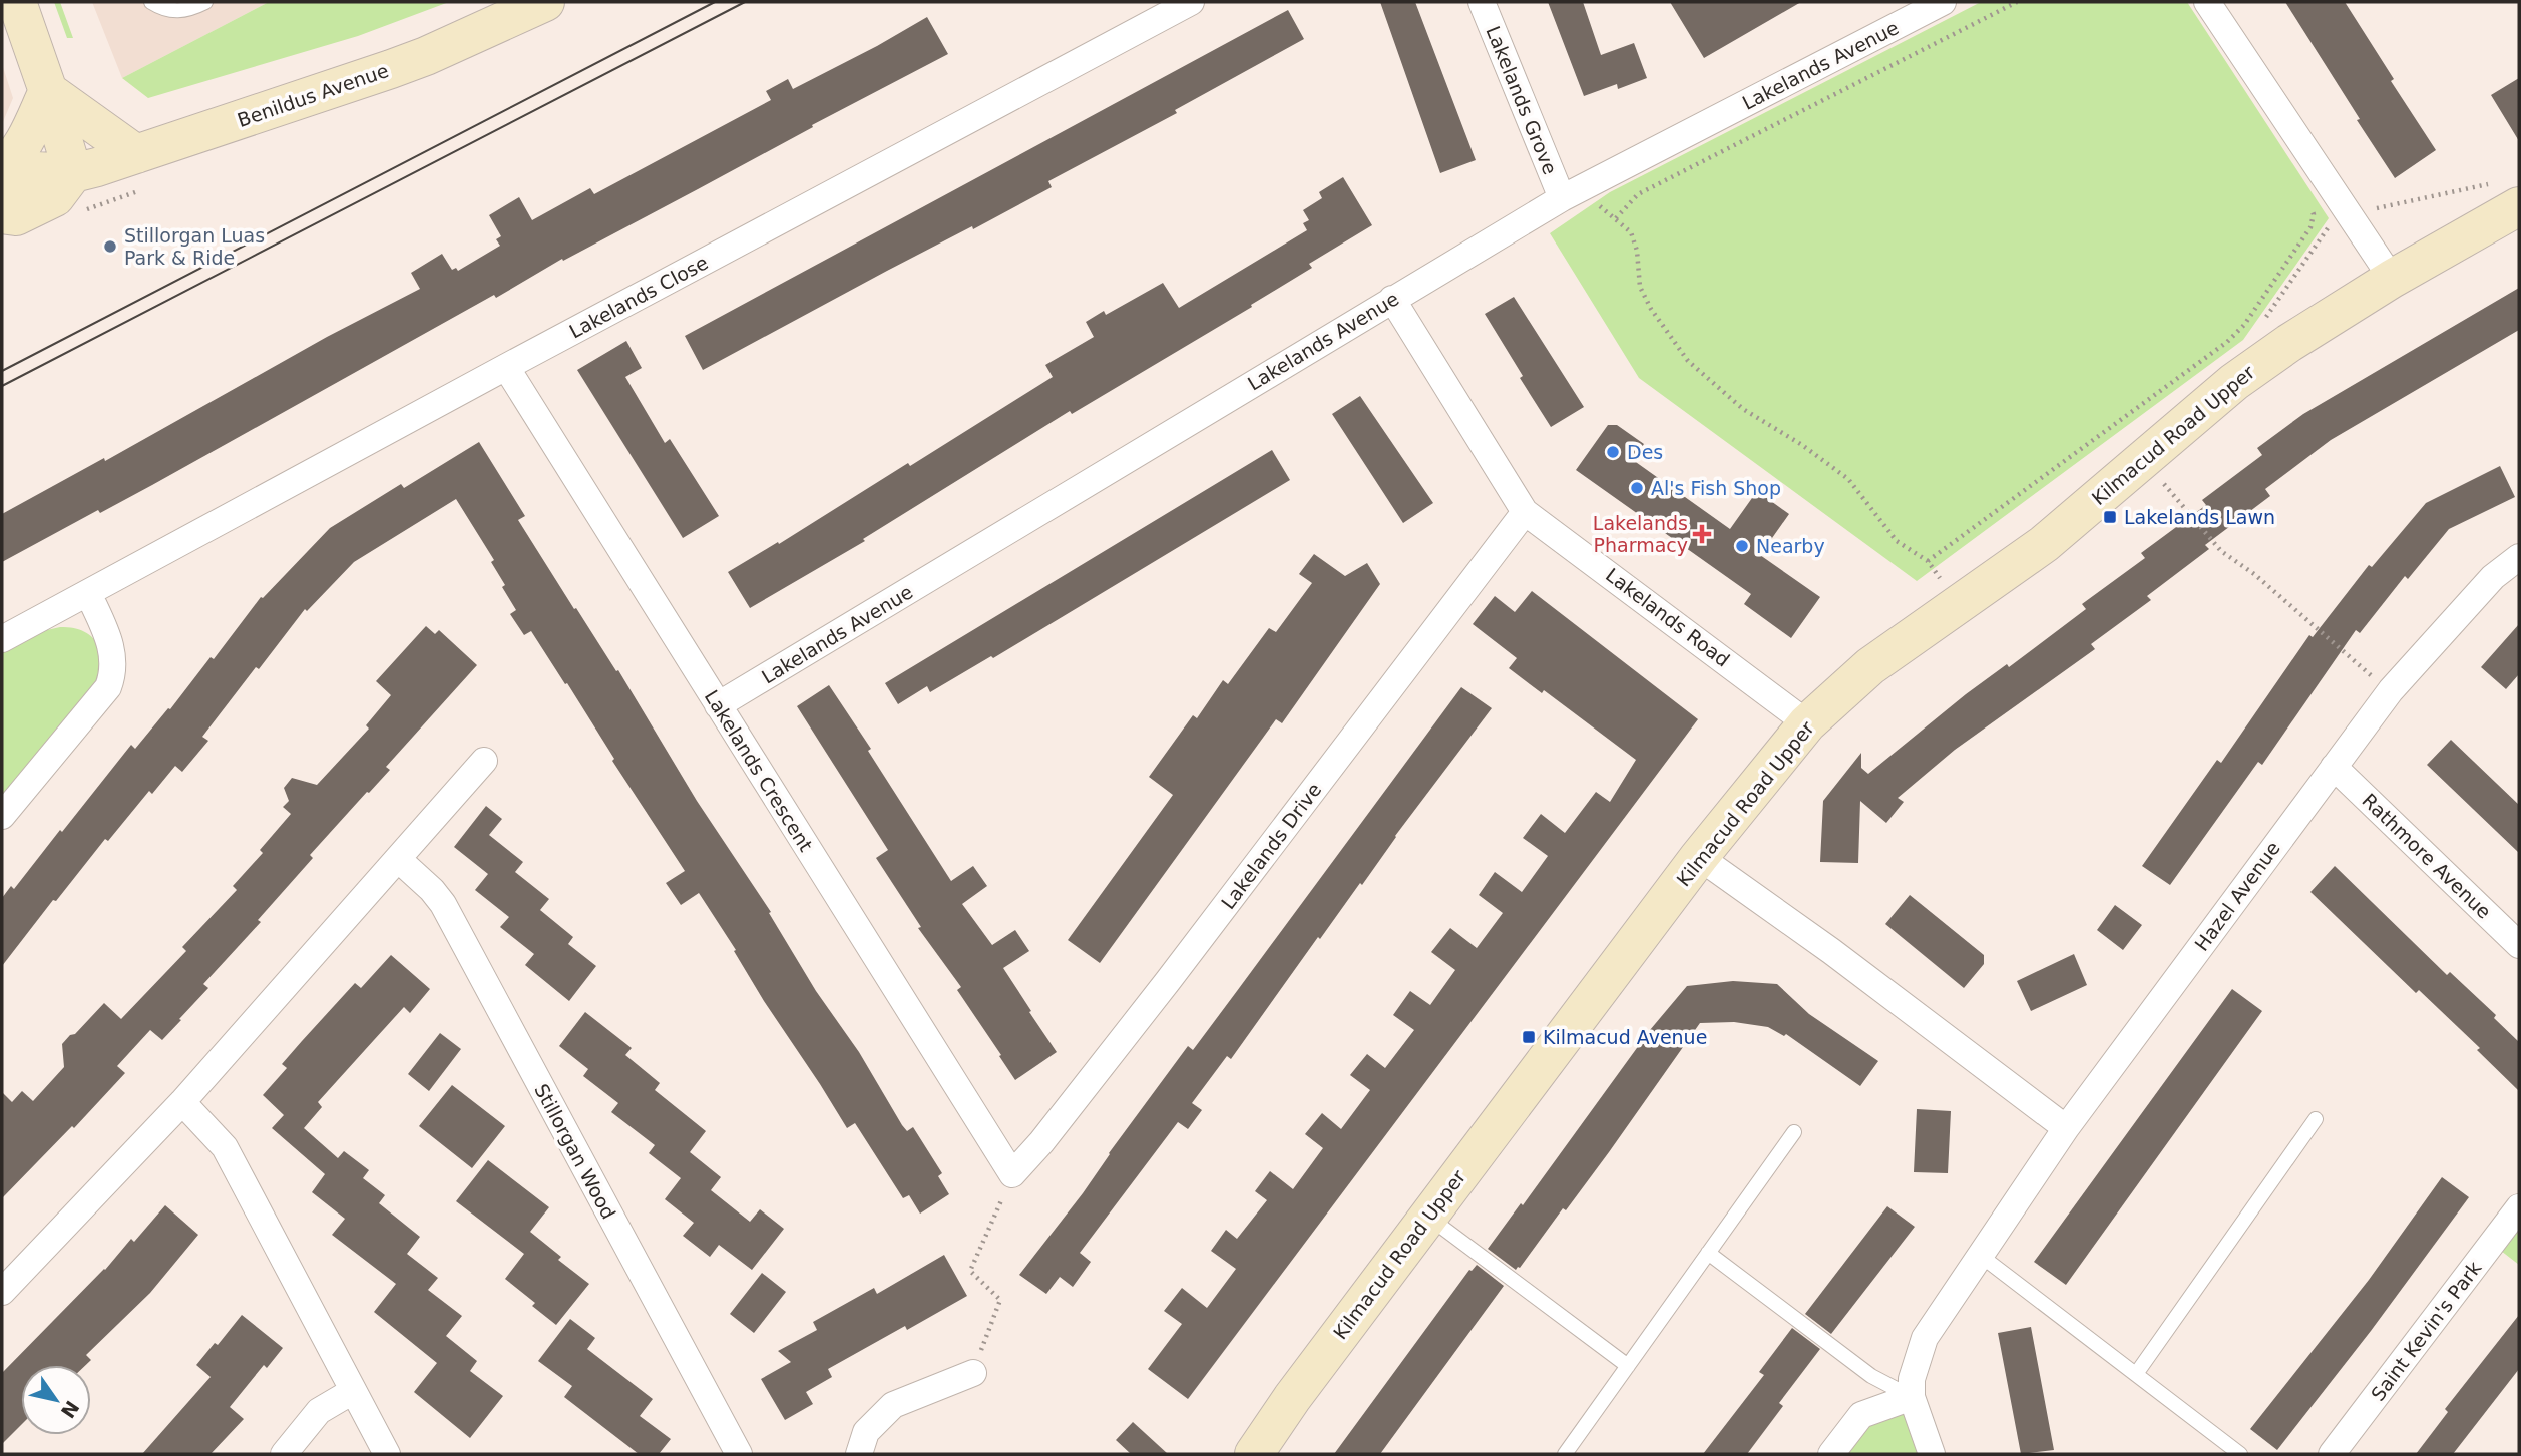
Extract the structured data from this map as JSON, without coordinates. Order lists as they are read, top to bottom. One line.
{"streets":{"street":["Lakelands Avenue","Benildus Avenue","Lakelands Grove","Lakelands Close","Kilmacud Road Upper","Lakelands Road","Lakelands Crescent","Lakelands Drive","Rathmore Avenue","Hazel Avenue","Stillorgan Wood","Saint Kevin's Park"]},"crossings":[["Lakelands Avenue","Lakelands Grove"],["Lakelands Avenue","Lakelands Road"],["Lakelands Avenue","Lakelands Crescent"],["Lakelands Close","Lakelands Crescent"],["Kilmacud Road Upper","Lakelands Road"],["Lakelands Road","Lakelands Drive"],["Lakelands Crescent","Lakelands Drive"],["Rathmore Avenue","Hazel Avenue"]],"places":{"other":["Stillorgan Luas Park & Ride","Des","Al's Fish Shop","Nearby"],"transit":["Lakelands Lawn","Kilmacud Avenue"],"health":["Lakelands Pharmacy"]},"north":"bottom right"}
